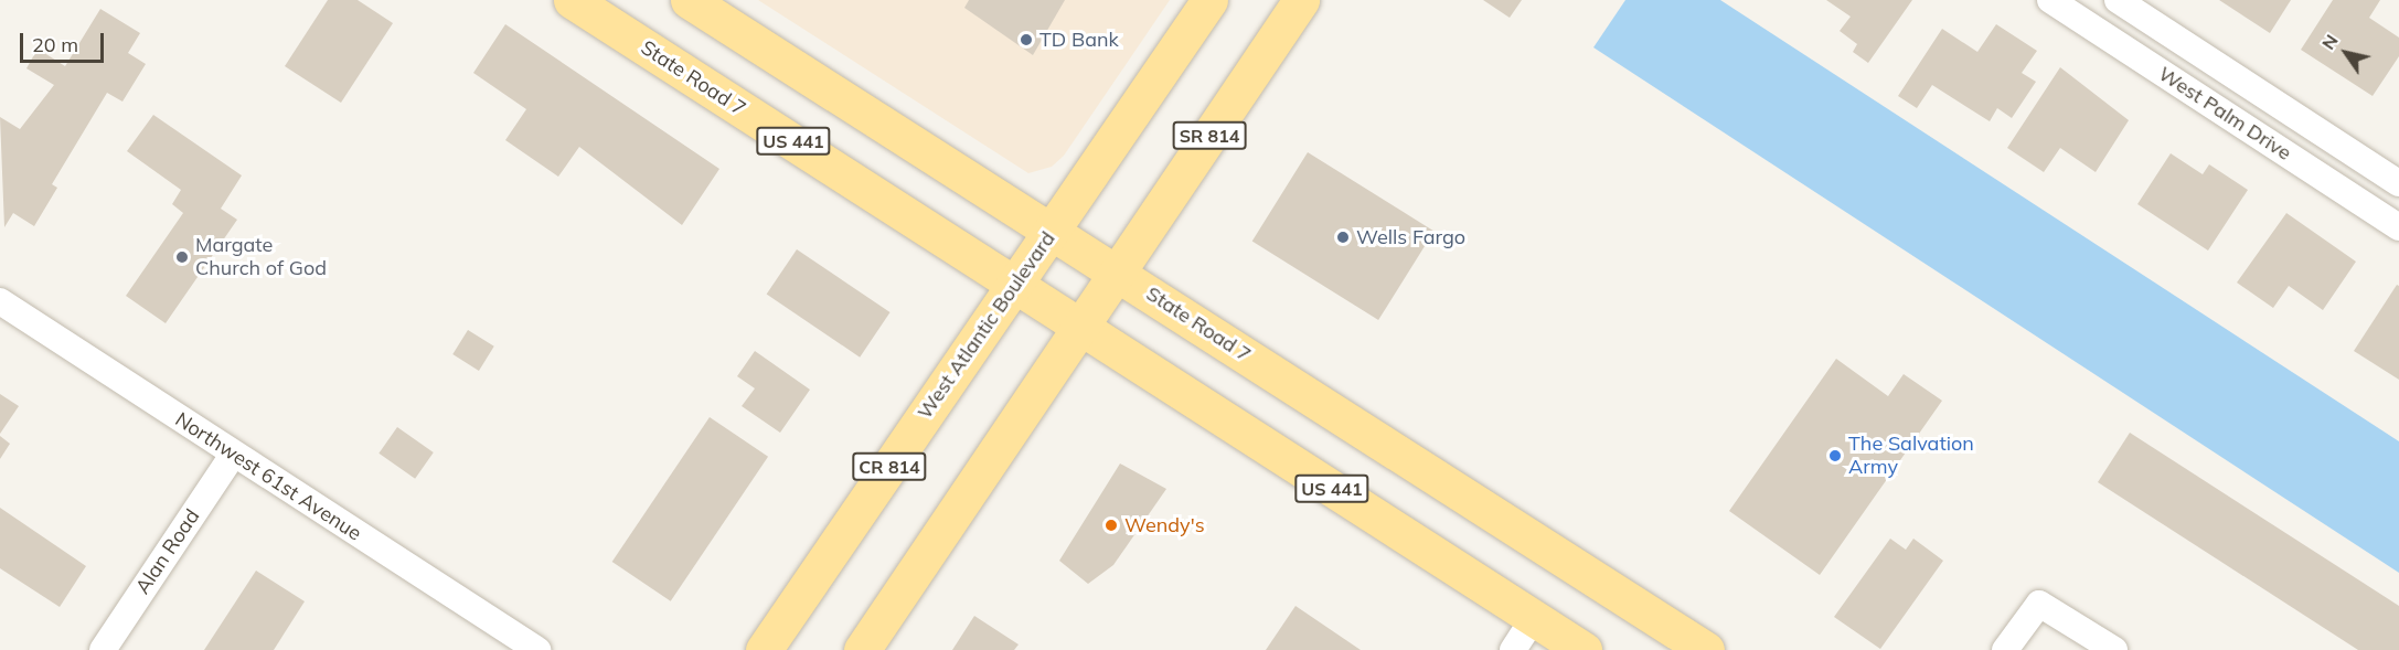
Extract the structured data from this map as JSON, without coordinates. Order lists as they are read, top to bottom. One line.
{"streets":{"main road":["State Road 7","SR 814","US 441","West Atlantic Boulevard","CR 814"],"street":["West Palm Drive","Northwest 61st Avenue","Alan Road"]},"crossings":[["State Road 7","SR 814"],["State Road 7","West Atlantic Boulevard"],["Northwest 61st Avenue","Alan Road"]],"places":["TD Bank","Wells Fargo","Margate Church of God","The Salvation Army","Wendy's"],"scale_bar":"20 m","north":"top left"}
